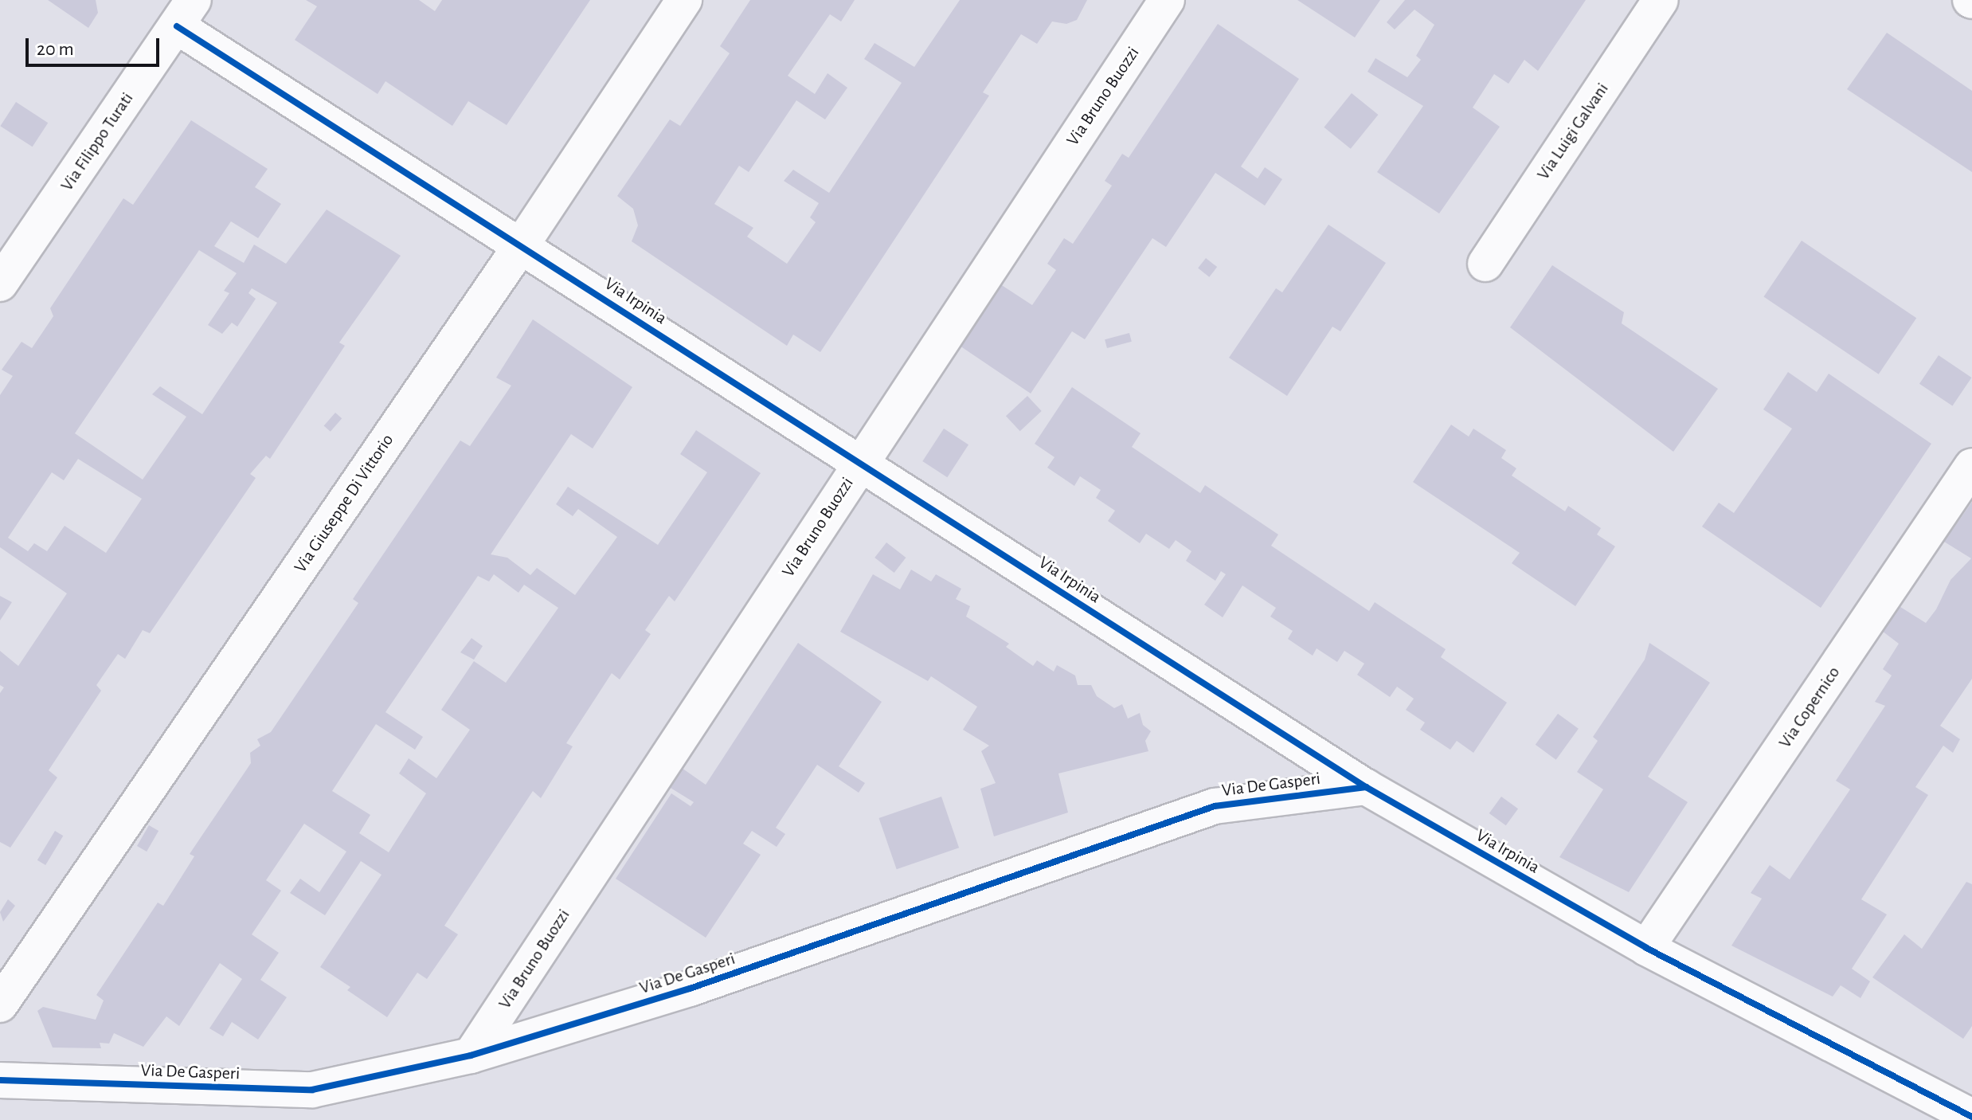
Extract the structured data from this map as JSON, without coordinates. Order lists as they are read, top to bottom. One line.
{"streets":{"street":["Via Bruno Buozzi","Via Luigi Galvani","Via Filippo Turati","Via Irpinia","Via Giuseppe Di Vittorio","Via Copernico","Via De Gasperi"]},"crossings":[["Via Bruno Buozzi","Via Irpinia"],["Via Bruno Buozzi","Via De Gasperi"],["Via Filippo Turati","Via Irpinia"],["Via Irpinia","Via Giuseppe Di Vittorio"],["Via Irpinia","Via Copernico"],["Via Irpinia","Via De Gasperi"]],"scale_bar":"20 m"}
